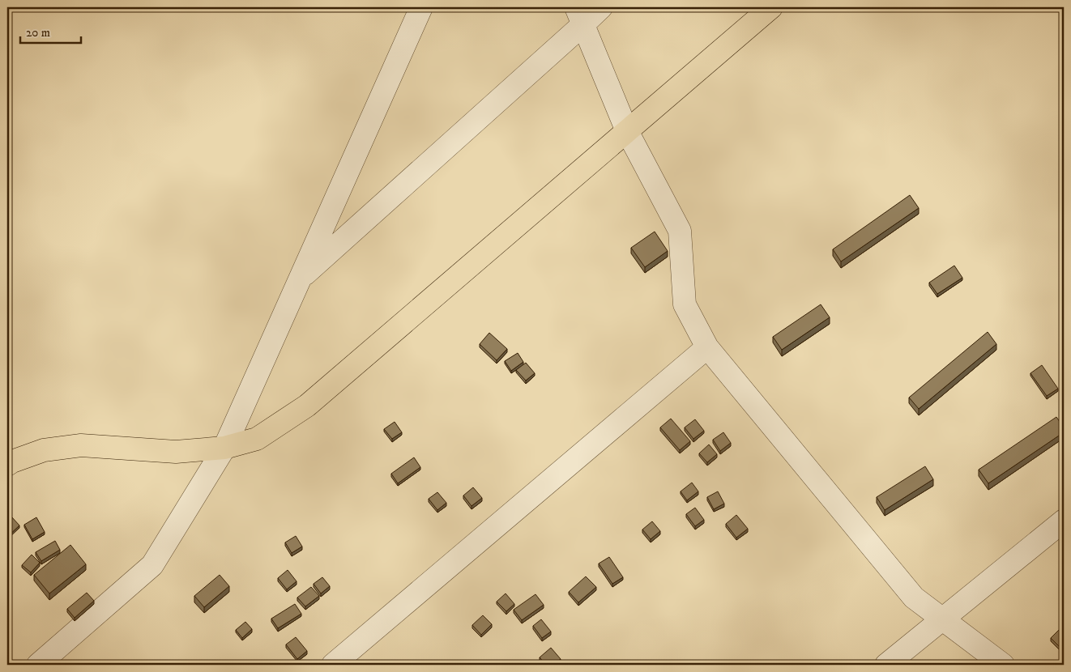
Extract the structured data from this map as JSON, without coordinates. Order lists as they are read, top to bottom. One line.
{"scale_bar":"20 m"}
